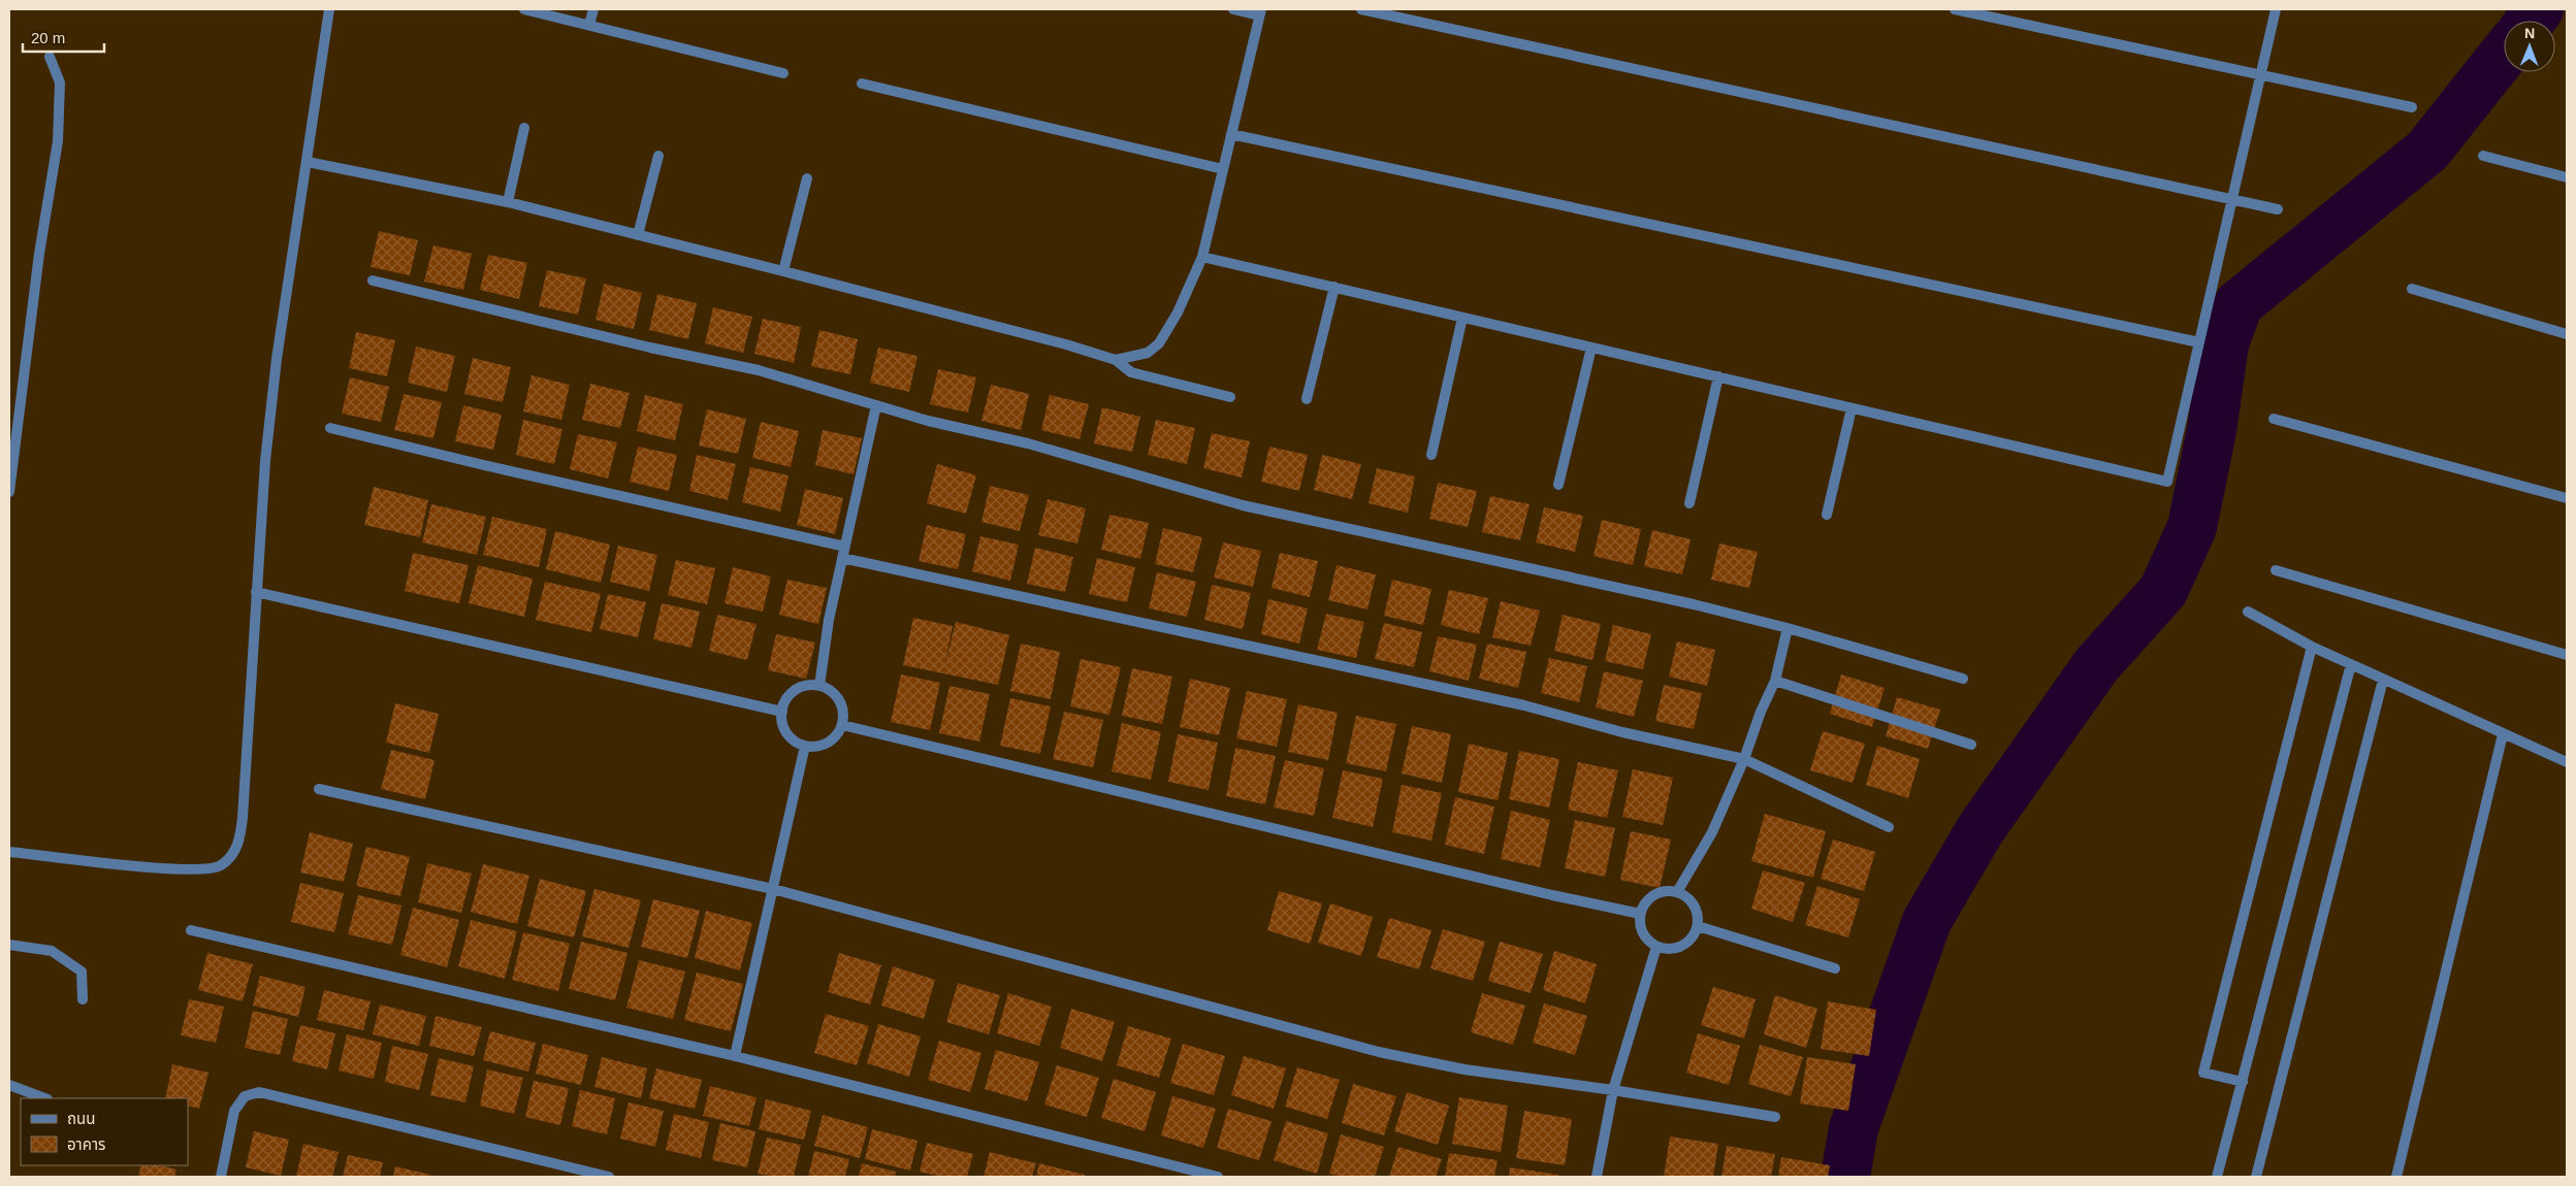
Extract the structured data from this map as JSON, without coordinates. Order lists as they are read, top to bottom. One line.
{"legend":["ถนน","อาคาร"],"scale_bar":"20 m","north":"top"}
